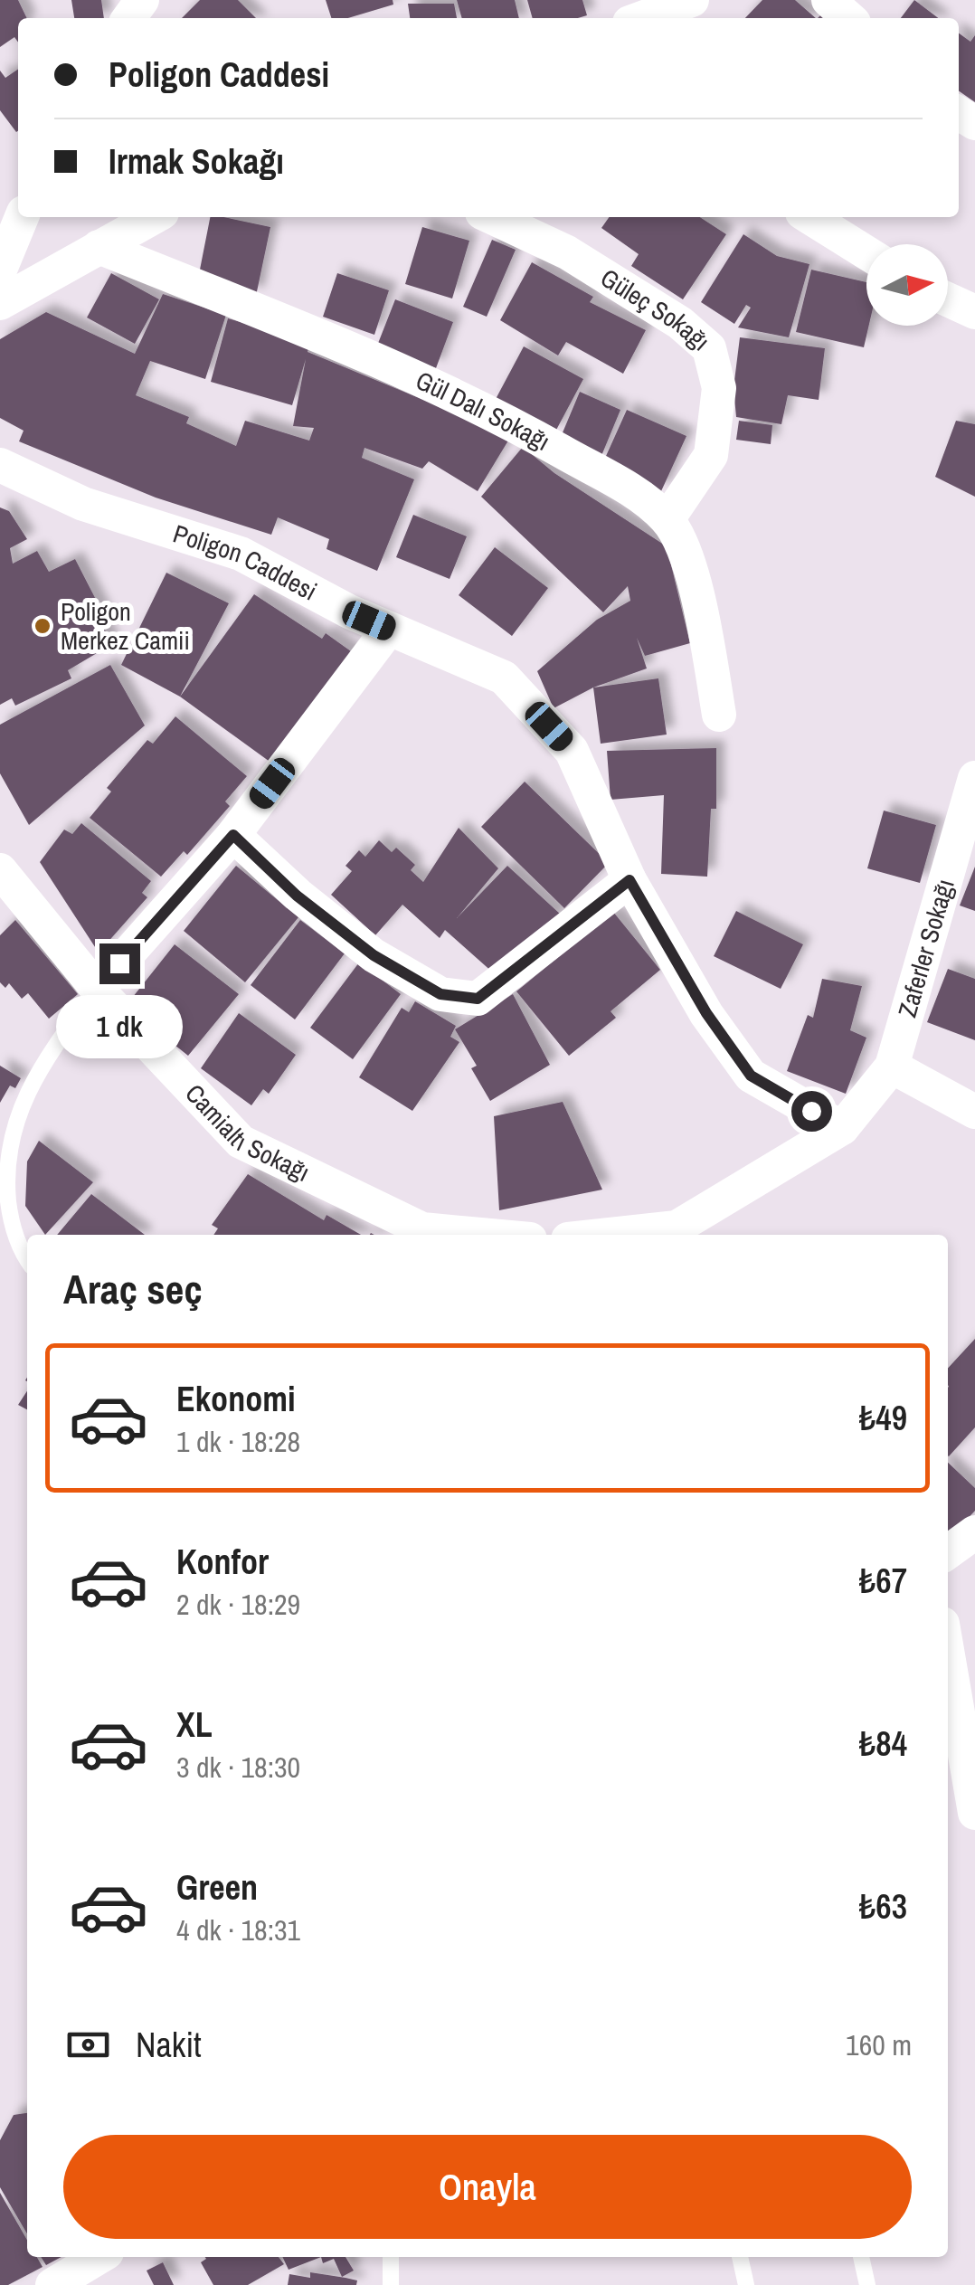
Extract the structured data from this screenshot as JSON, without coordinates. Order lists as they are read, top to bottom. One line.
{"streets":{"street":["Güleç Sokağı","Gül Dalı Sokağı","Poligon Caddesi","Zaferler Sokağı","Camialtı Sokağı"]},"crossings":[["Güleç Sokağı","Gül Dalı Sokağı"]],"places":["Poligon Merkez Camii"],"north":"right","page":{"banner":["Poligon Caddesi","Irmak Sokağı"],"bubble":"1 dk","heading":"Araç seç","list":[{"name":"Ekonomi","note":"1 dk · 18:28","value":"₺49"},{"name":"Konfor","note":"2 dk · 18:29","value":"₺67"},{"name":"XL","note":"3 dk · 18:30","value":"₺84"},{"name":"Green","note":"4 dk · 18:31","value":"₺63"}],"pay":["Nakit","160 m"],"buttons":"Onayla"}}
